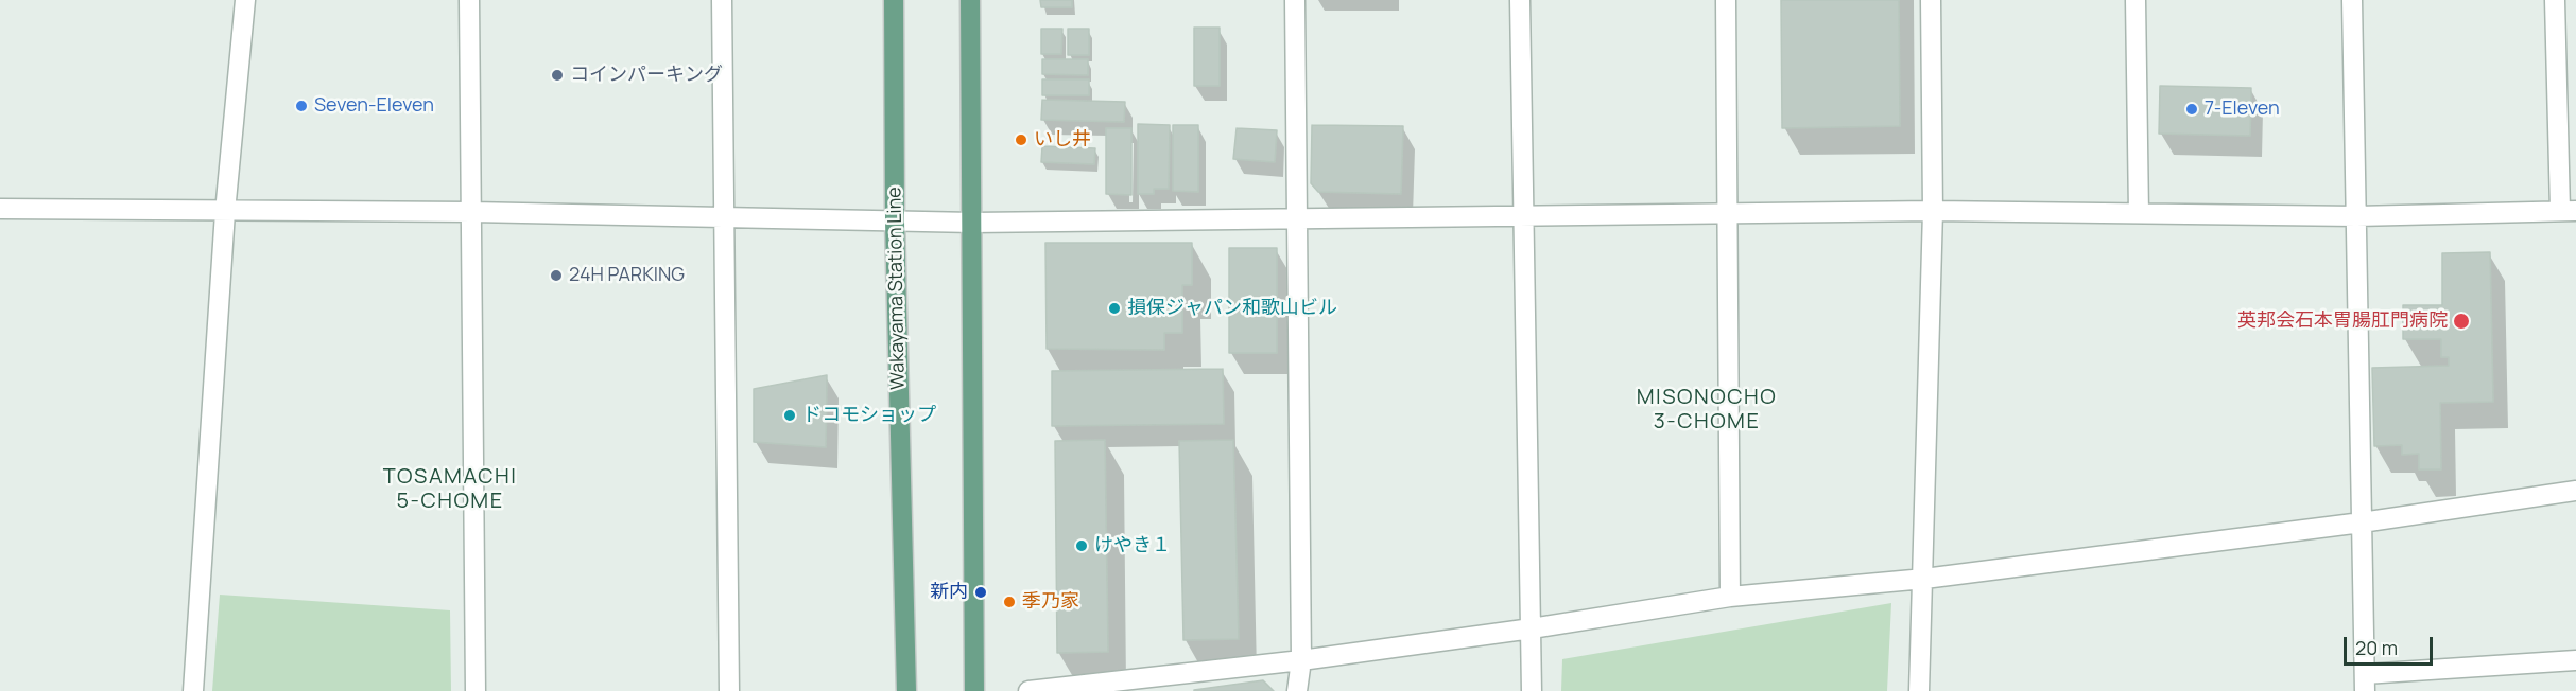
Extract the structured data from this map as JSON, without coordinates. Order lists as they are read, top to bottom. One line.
{"streets":{"main road":["Wakayama Station Line"]},"districts":["MISONOCHO 3-CHOME","TOSAMACHI 5-CHOME"],"places":["コインパーキング","Seven-Eleven","7-Eleven","いし井","24H PARKING","損保ジャパン和歌山ビル","英邦会石本胃腸肛門病院","ドコモショップ","けやき１","新内","季乃家"],"scale_bar":"20 m"}
